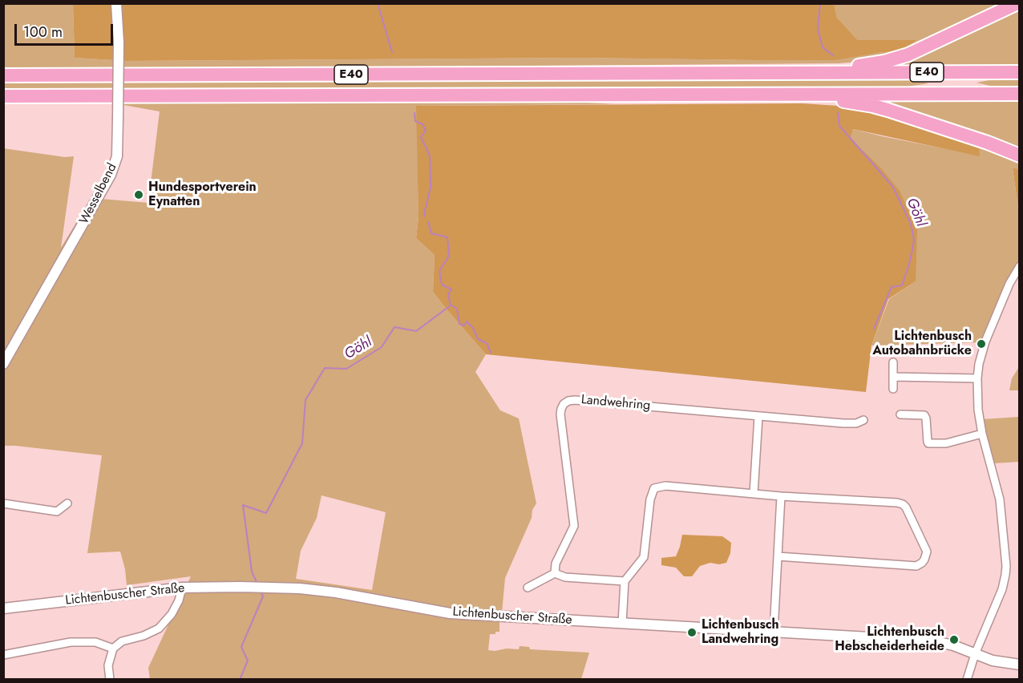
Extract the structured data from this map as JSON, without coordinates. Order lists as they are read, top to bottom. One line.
{"streets":{"highway":["E40"],"street":["Wesselbend","Landwehring","Lichtenbuscher Straße"]},"water":["Göhl"],"places":["Hundesportverein Eynatten","Lichtenbusch Autobahnbrücke","Lichtenbusch Landwehring","Lichtenbusch Hebscheiderheide"],"scale_bar":"100 m"}
